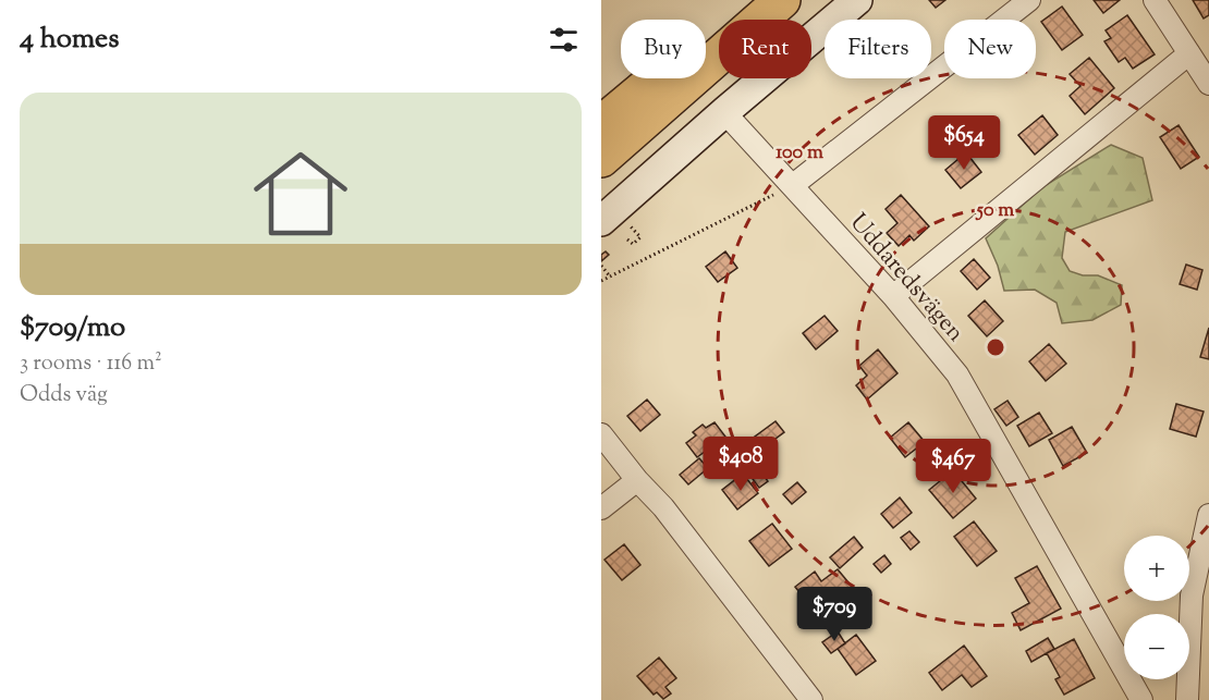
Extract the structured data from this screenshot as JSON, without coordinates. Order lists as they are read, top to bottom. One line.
{"streets":{"street":["Uddaredsvägen"]},"page":{"heading":"4 homes","chip":["Buy","Rent","Filters","New"],"list":[{"name":"$709/mo","note":"3 rooms · 116 m² · Odds väg"}],"price":["$654","$408","$467","$709"],"map_buttons":["+","−"]},"rings":["100 m","50 m"]}
